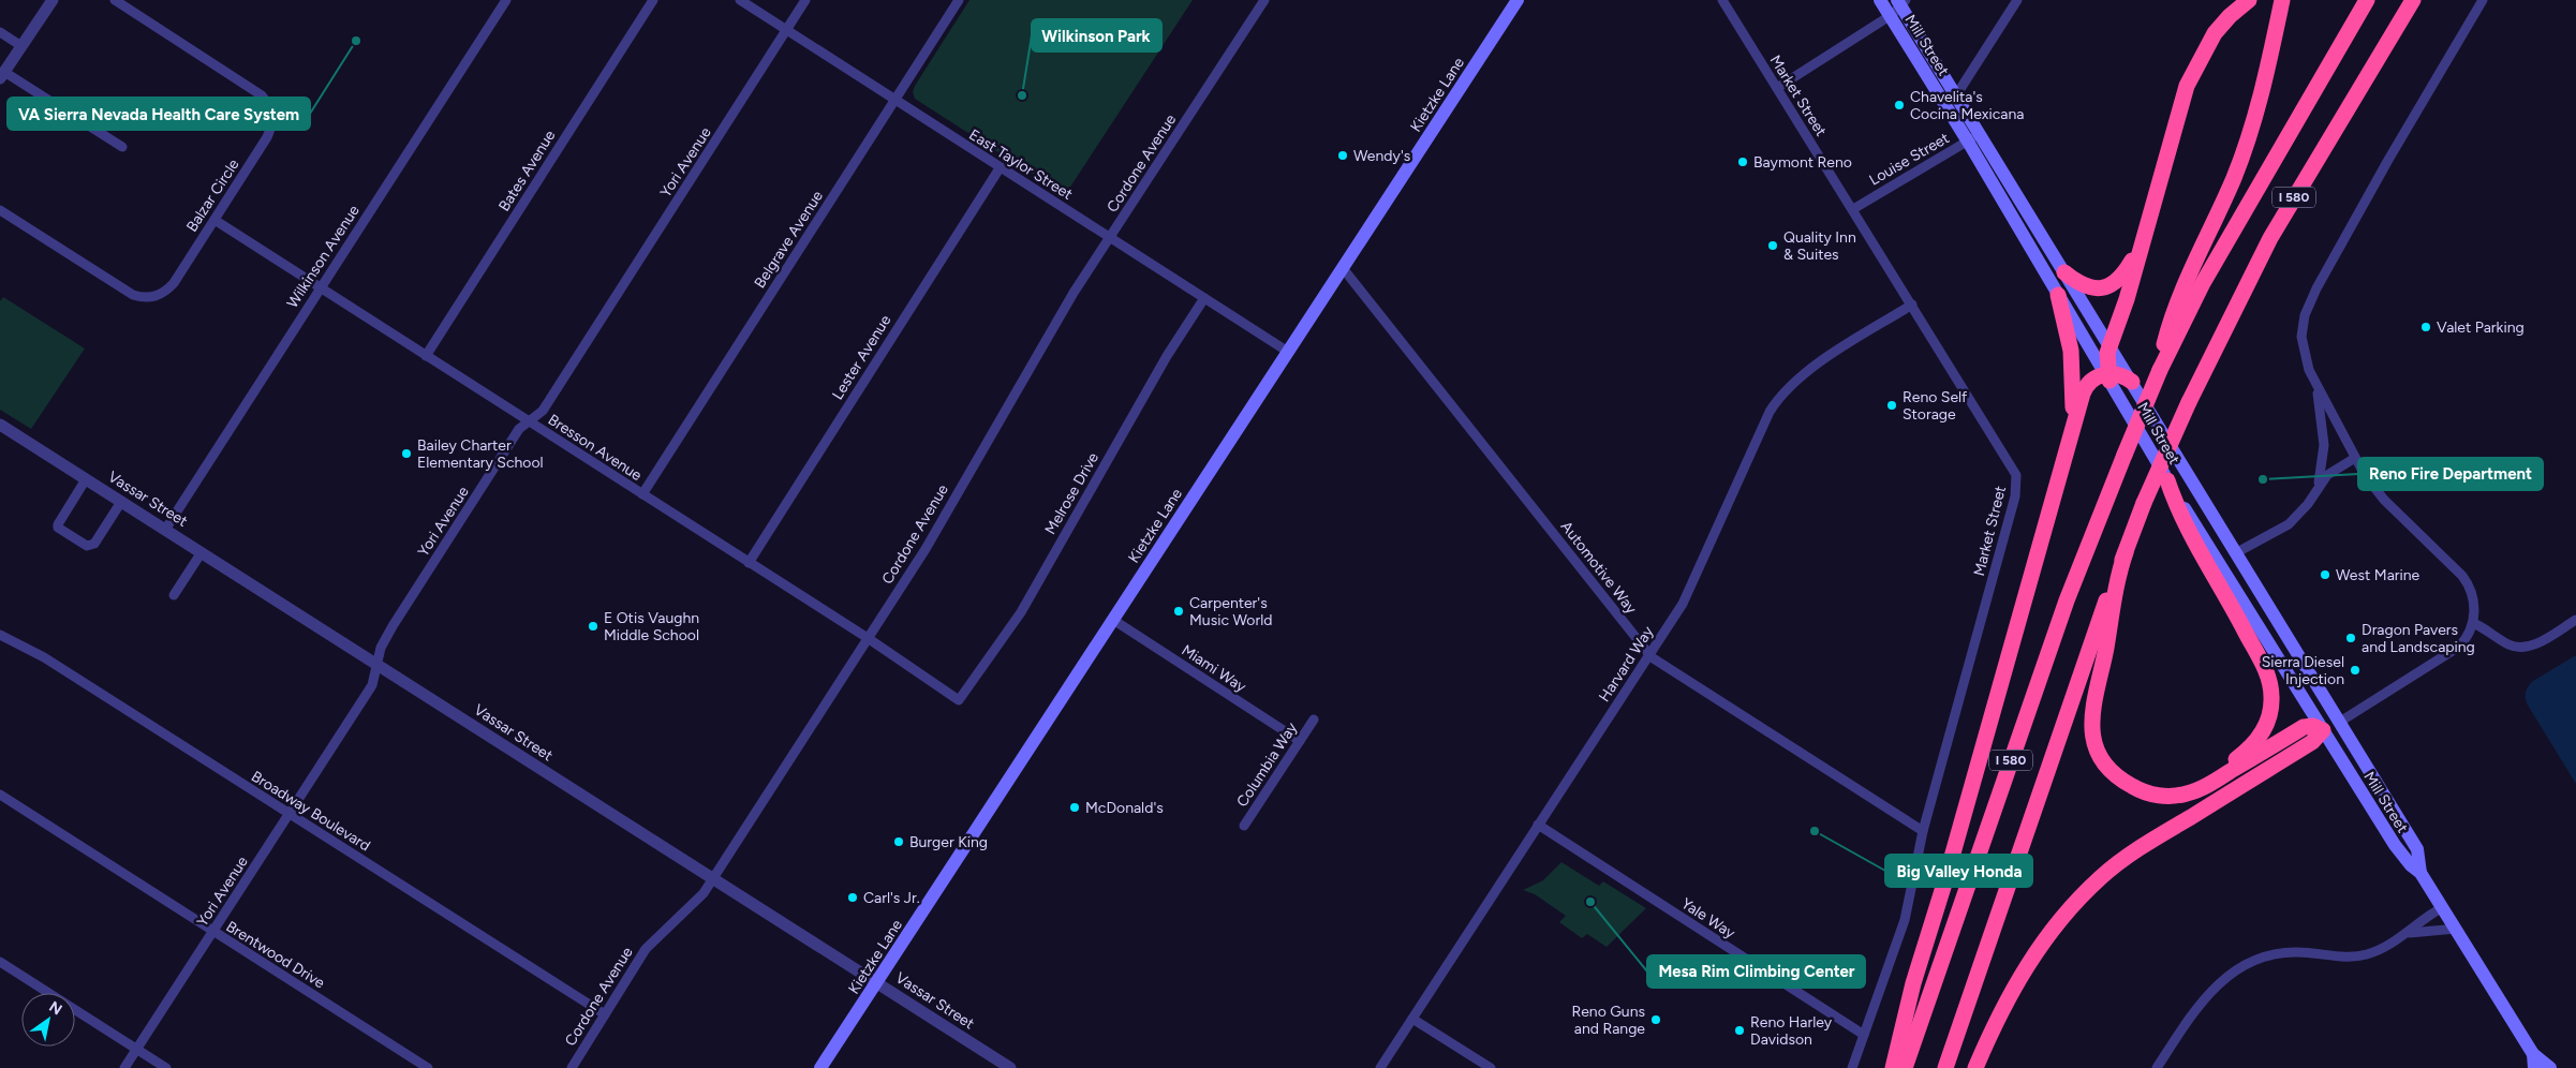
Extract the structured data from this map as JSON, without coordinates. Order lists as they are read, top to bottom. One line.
{"streets":{"highway":["I 580"],"main road":["Mill Street","Kietzke Lane"],"street":["Market Street","Louise Street","Yori Avenue","Cordone Avenue","East Taylor Street","Bates Avenue","Balzar Circle","Belgrave Avenue","Wilkinson Avenue","Lester Avenue","Bresson Avenue","Melrose Drive","Vassar Street","Automotive Way","Harvard Way","Miami Way","Columbia Way","Broadway Boulevard","Yale Way","Brentwood Drive"]},"crossings":[["Mill Street","Louise Street"],["Kietzke Lane","East Taylor Street"],["Kietzke Lane","Vassar Street"],["Kietzke Lane","Automotive Way"],["Kietzke Lane","Miami Way"],["Market Street","Louise Street"],["Market Street","Automotive Way"],["Market Street","Harvard Way"],["Market Street","Yale Way"],["Yori Avenue","East Taylor Street"],["Yori Avenue","Bresson Avenue"],["Yori Avenue","Vassar Street"],["Yori Avenue","Broadway Boulevard"],["Yori Avenue","Brentwood Drive"],["Cordone Avenue","East Taylor Street"],["Cordone Avenue","Bresson Avenue"],["Cordone Avenue","Vassar Street"],["Cordone Avenue","Broadway Boulevard"],["East Taylor Street","Belgrave Avenue"],["East Taylor Street","Lester Avenue"],["East Taylor Street","Melrose Drive"],["Bates Avenue","Bresson Avenue"],["Balzar Circle","Bresson Avenue"],["Belgrave Avenue","Bresson Avenue"],["Wilkinson Avenue","Bresson Avenue"],["Wilkinson Avenue","Vassar Street"],["Lester Avenue","Bresson Avenue"],["Bresson Avenue","Melrose Drive"],["Automotive Way","Harvard Way"],["Harvard Way","Yale Way"],["Miami Way","Columbia Way"]],"places":["VA Sierra Nevada Health Care System","Wilkinson Park","Chavelita's Cocina Mexicana","Wendy's","Baymont Reno","Quality Inn & Suites","Valet Parking","Reno Self Storage","Bailey Charter Elementary School","Reno Fire Department","West Marine","Carpenter's Music World","E Otis Vaughn Middle School","Dragon Pavers and Landscaping","Sierra Diesel Injection","McDonald's","Big Valley Honda","Burger King","Carl's Jr.","Mesa Rim Climbing Center","Reno Guns and Range","Reno Harley Davidson"],"north":"top right"}
